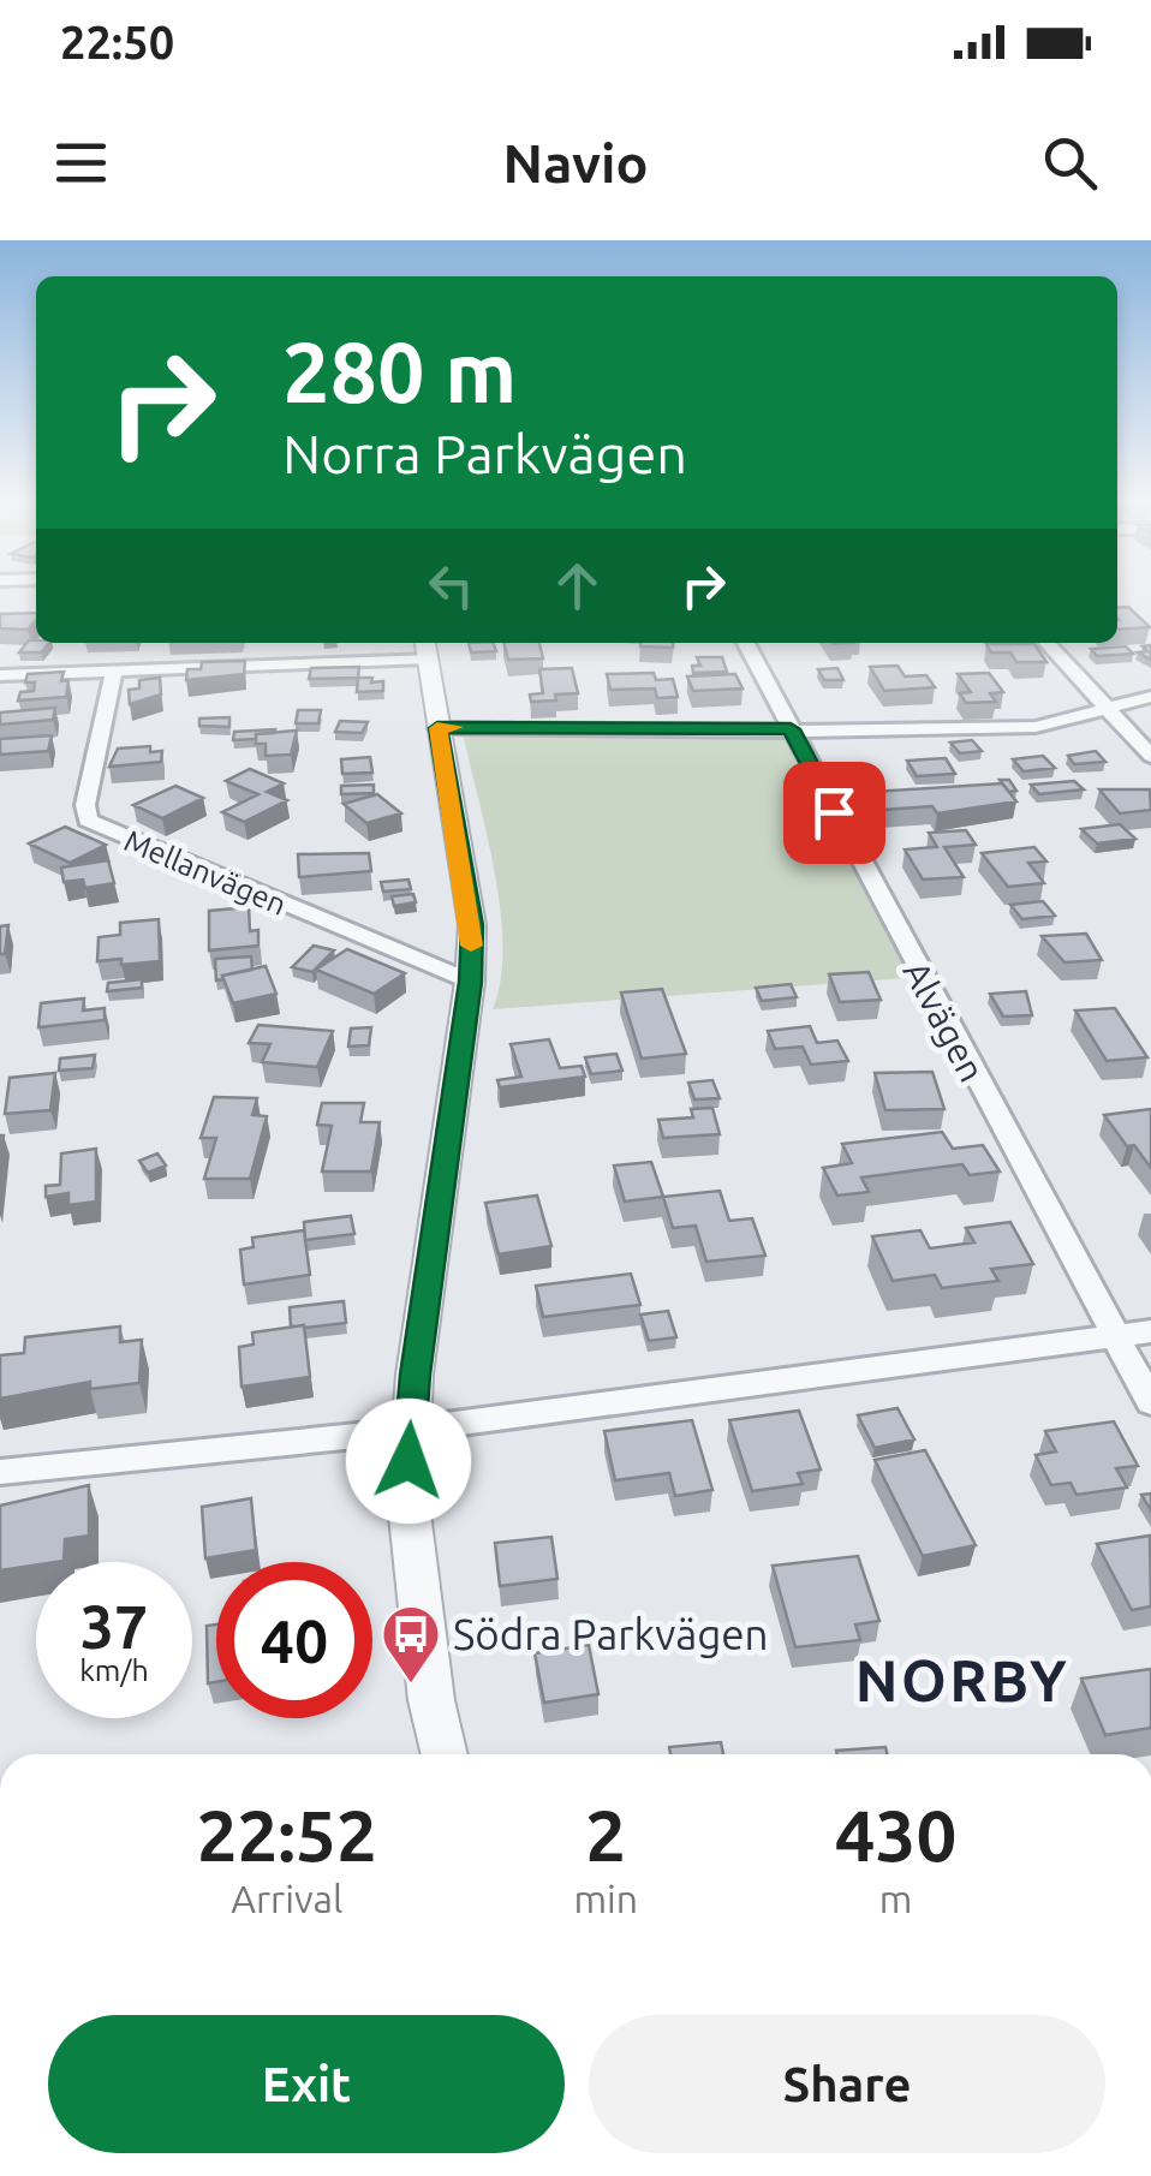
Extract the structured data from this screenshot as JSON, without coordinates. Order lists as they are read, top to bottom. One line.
{"streets":{"street":["Mellanvägen","Alvägen"]},"districts":["NORBY"],"places":{"bus stop":["Södra Parkvägen"]},"page":{"status":"22:50","header":"Navio","turn":["280 m","Norra Parkvägen"],"speed":"37 km/h","limit":"40","eta":["22:52","Arrival","2","min","430","m"],"buttons":["Exit","Share"]}}
